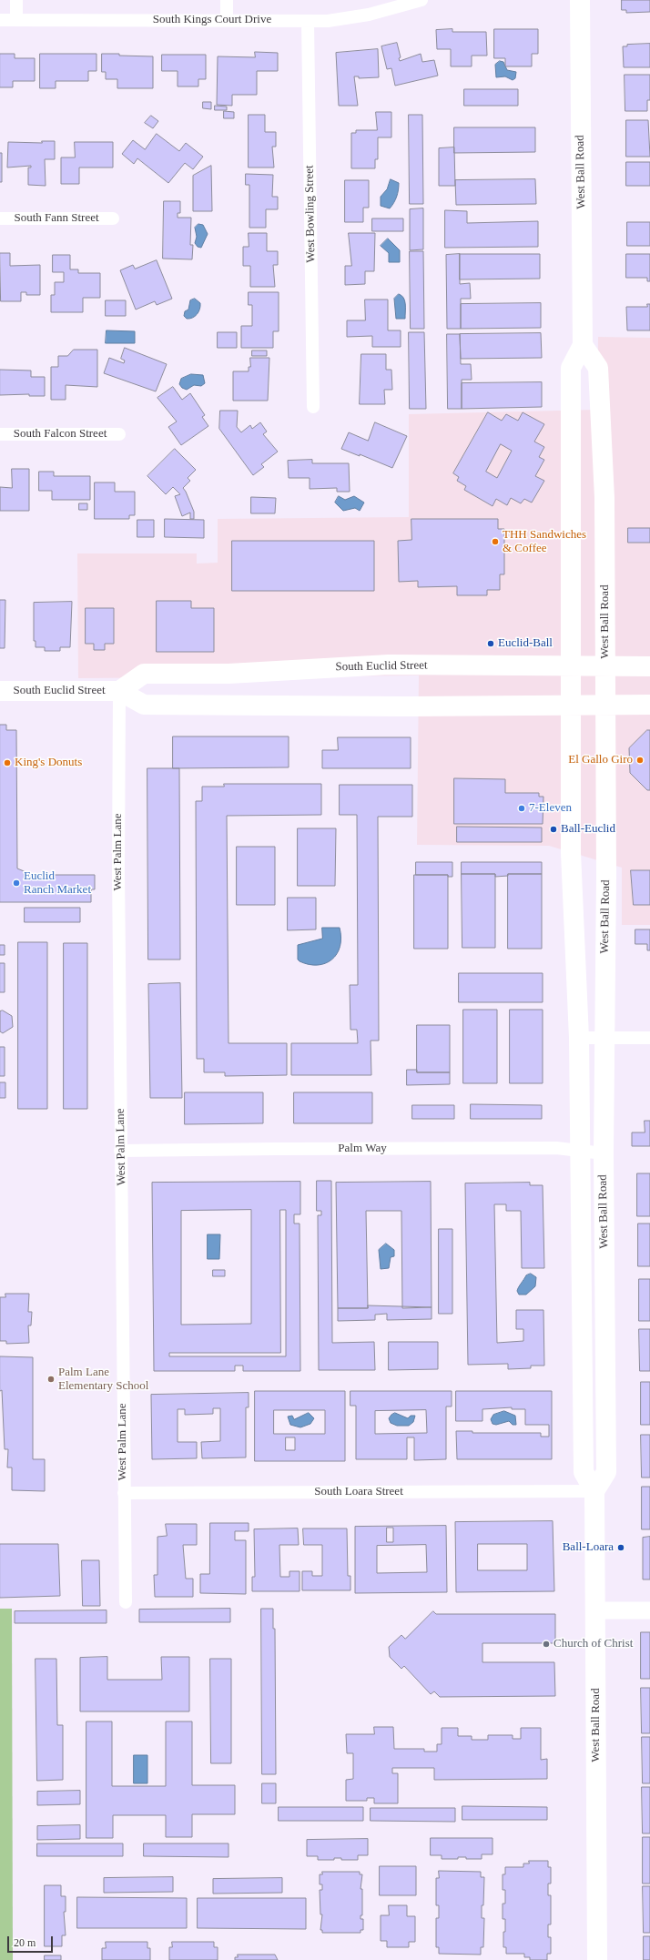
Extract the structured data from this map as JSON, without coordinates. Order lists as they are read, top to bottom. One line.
{"streets":{"main road":["West Ball Road","South Euclid Street"],"street":["South Kings Court Drive","West Bowling Street","South Fann Street","South Falcon Street","West Palm Lane","Palm Way","South Loara Street"]},"crossings":[["South Kings Court Drive","West Bowling Street"],["West Ball Road","South Euclid Street"],["West Ball Road","Palm Way"],["West Ball Road","South Loara Street"],["South Euclid Street","West Palm Lane"],["West Palm Lane","Palm Way"],["West Palm Lane","South Loara Street"]],"places":["THH Sandwiches & Coffee","Euclid-Ball","El Gallo Giro","King's Donuts","7-Eleven","Ball-Euclid","Euclid Ranch Market","Palm Lane Elementary School","Ball-Loara","Church of Christ"],"scale_bar":"20 m"}
